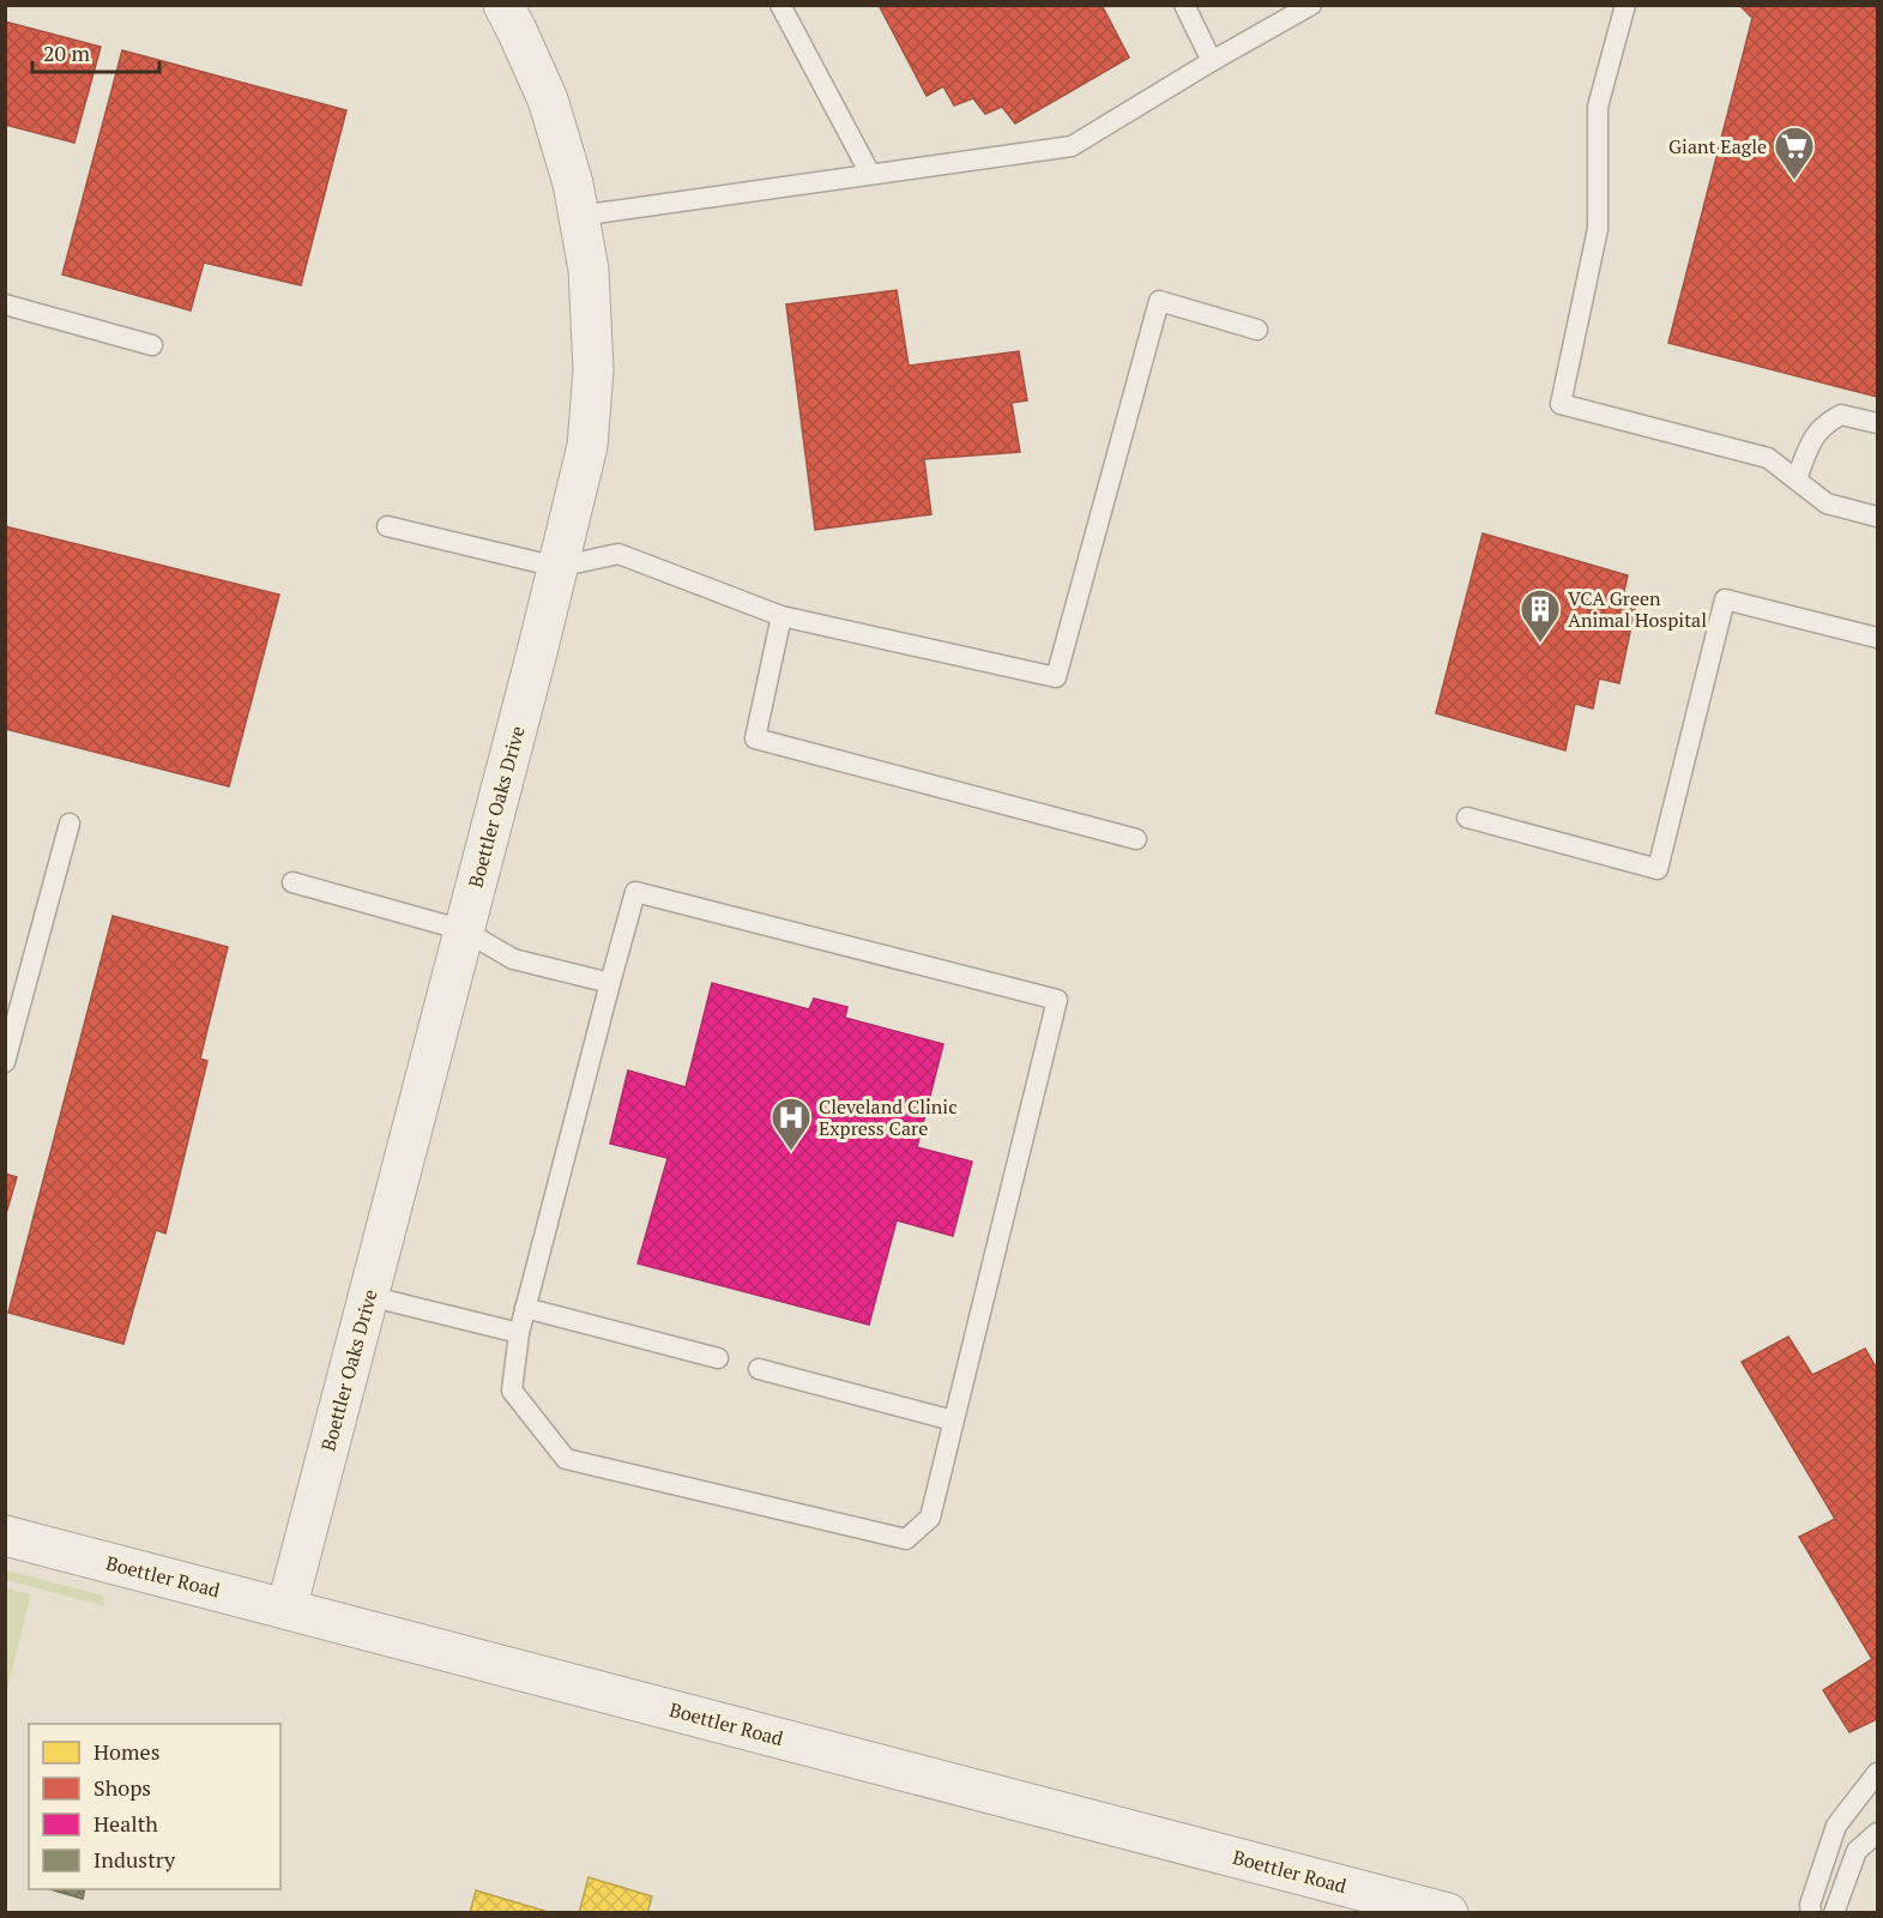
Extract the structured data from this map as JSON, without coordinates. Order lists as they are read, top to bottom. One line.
{"streets":{"street":["Boettler Oaks Drive","Boettler Road"]},"crossings":[["Boettler Oaks Drive","Boettler Road"]],"places":{"supermarket":["Giant Eagle"],"building":["VCA Green Animal Hospital"],"hospital":["Cleveland Clinic Express Care"]},"legend":["Homes","Shops","Health","Industry"],"scale_bar":"20 m"}
